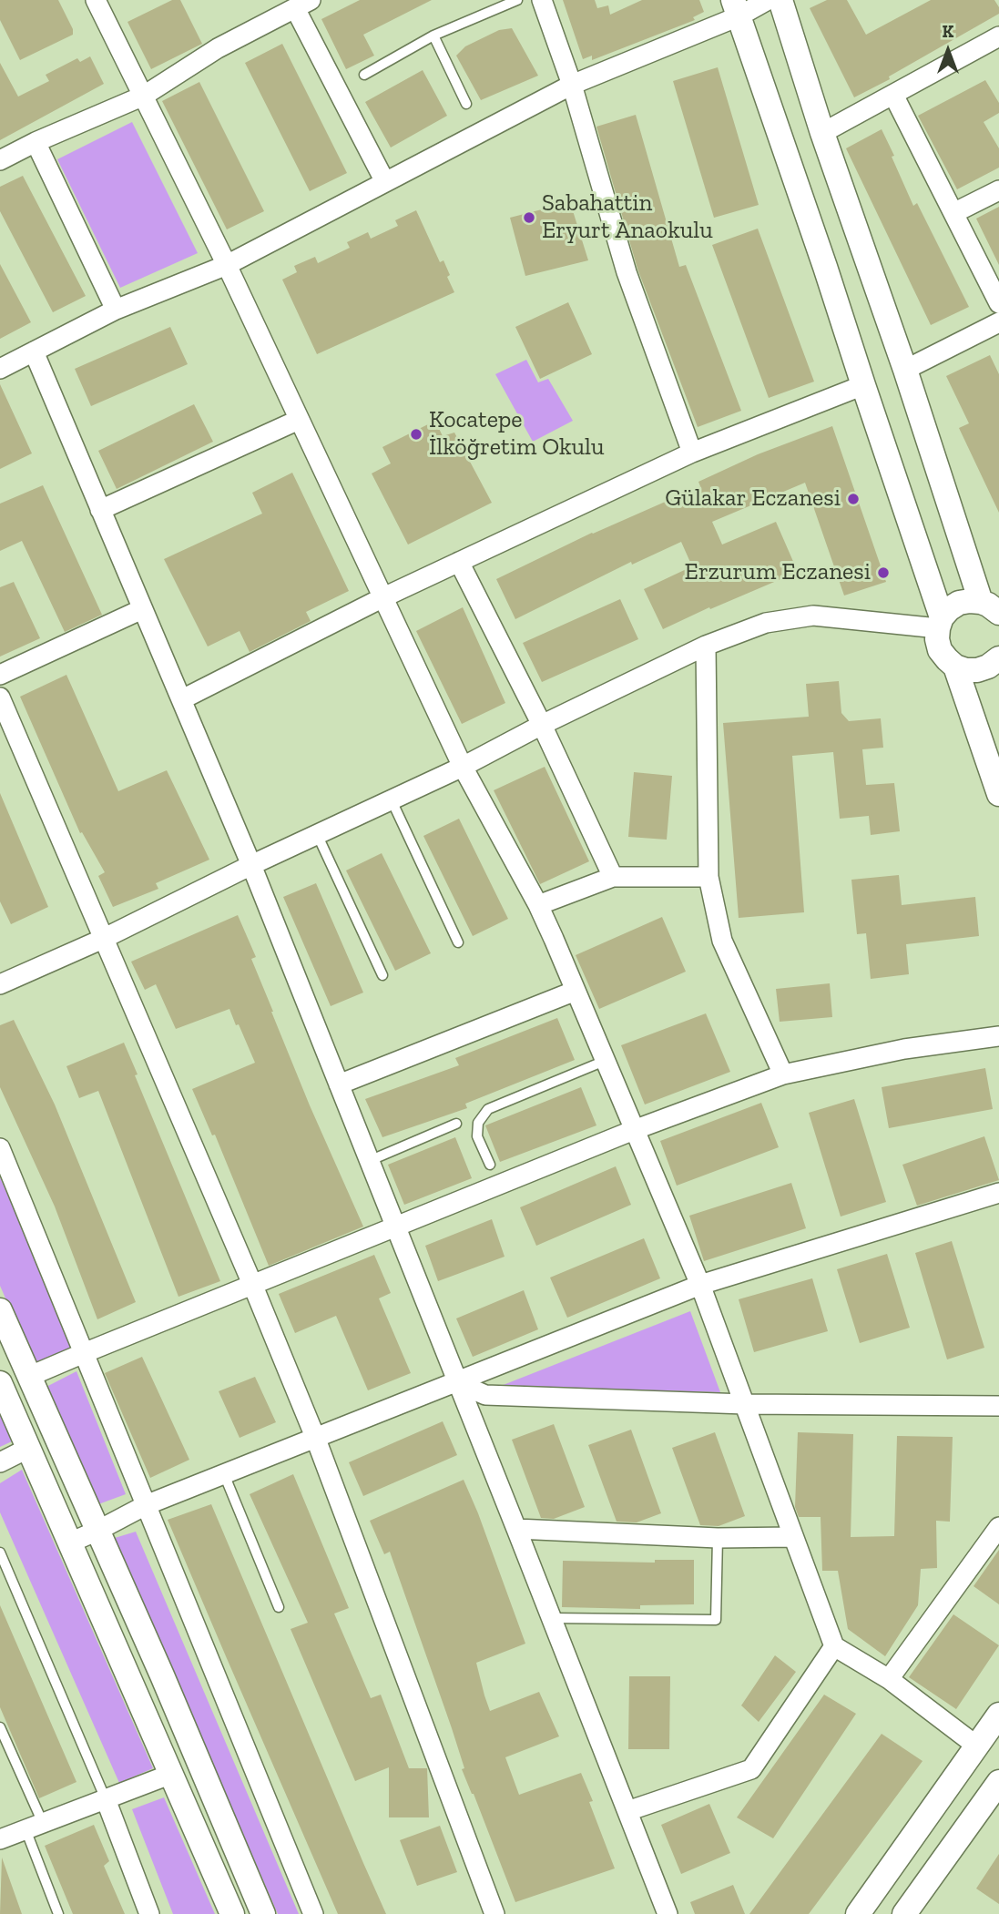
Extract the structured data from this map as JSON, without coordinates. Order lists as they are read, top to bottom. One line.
{"places":["Sabahattin Eryurt Anaokulu","Kocatepe İlköğretim Okulu","Gülakar Eczanesi","Erzurum Eczanesi"],"north":"top"}
